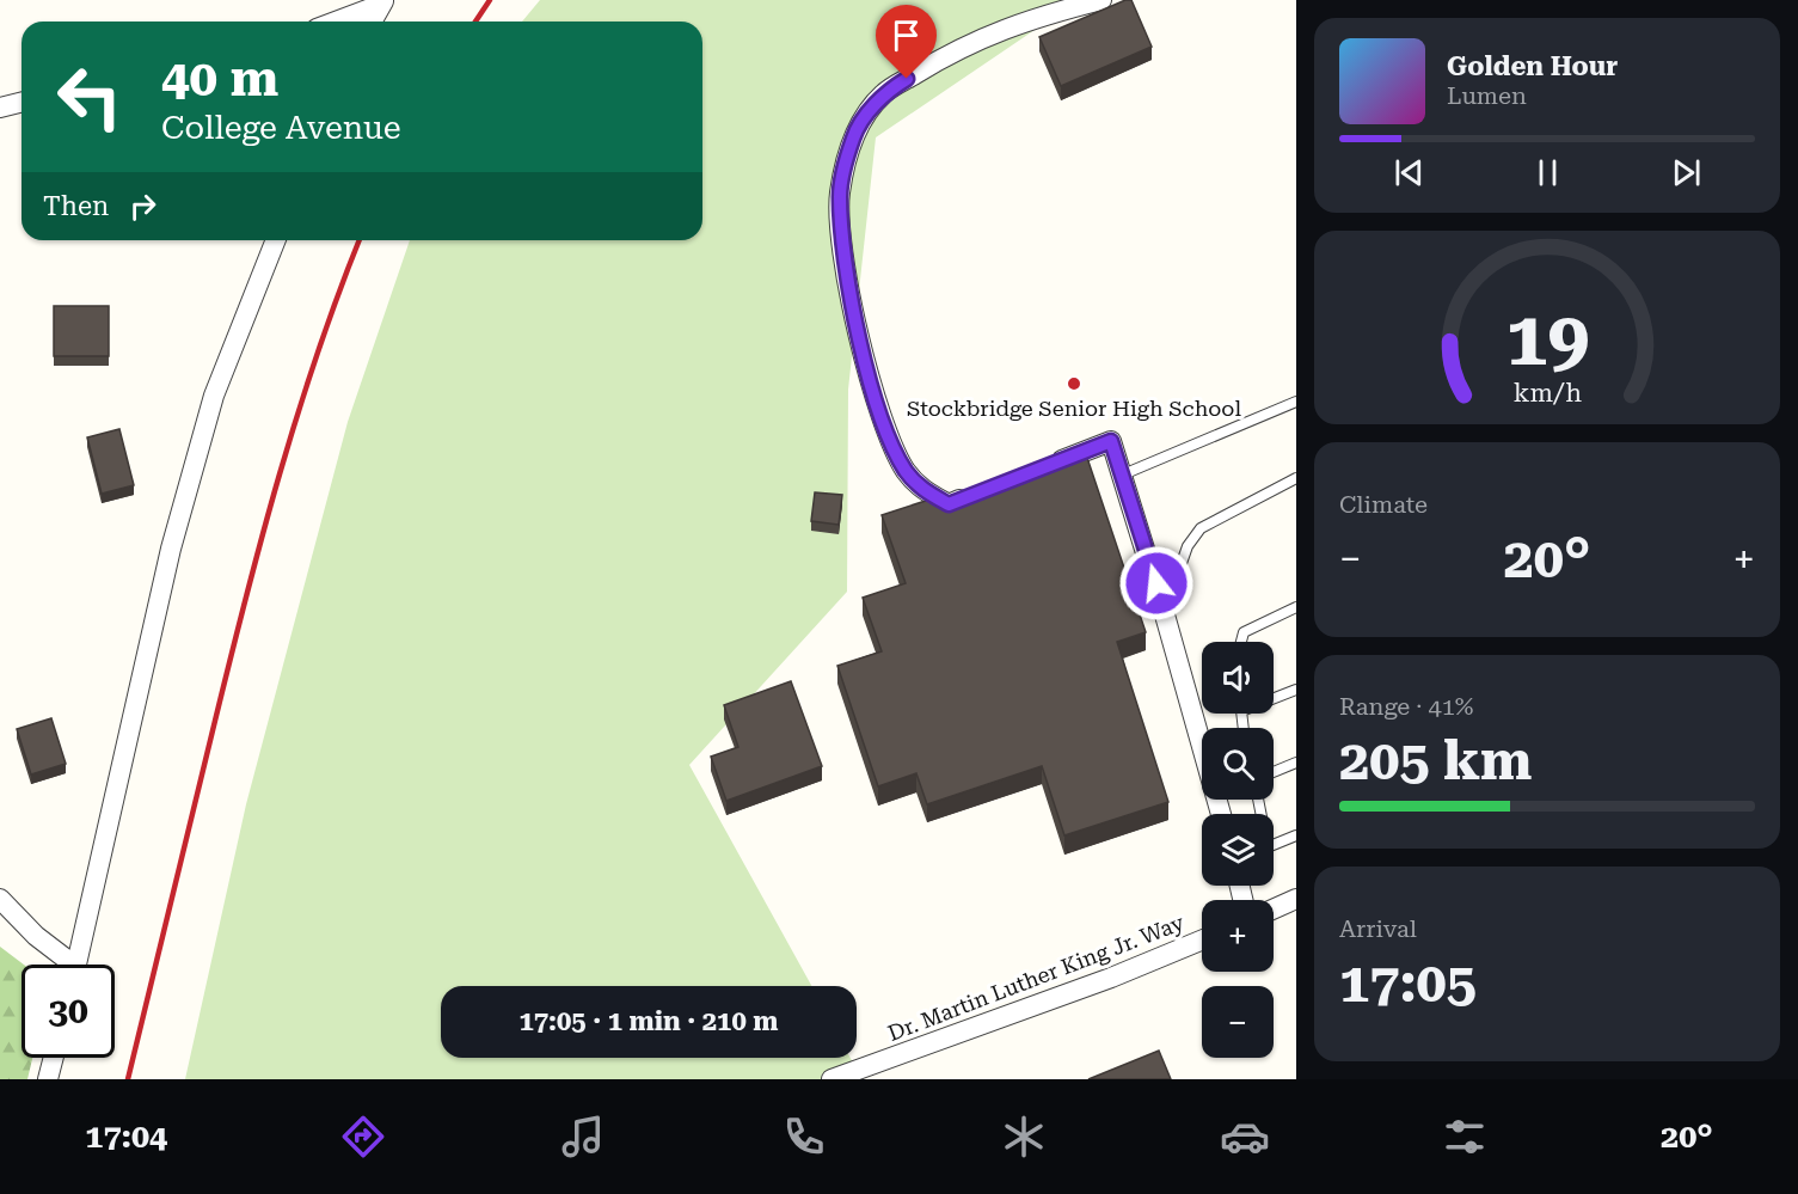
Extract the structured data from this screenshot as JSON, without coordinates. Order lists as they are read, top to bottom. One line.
{"streets":{"street":["Dr. Martin Luther King Jr. Way"]},"places":["Stockbridge Senior High School"],"page":{"turn":["40 m","College Avenue"],"song":["Golden Hour","Lumen"],"then":"Then","tile":["Climate",["Range · 41%","205 km"],["Arrival","17:05"]],"heat":["−","20°","+"],"map_buttons":["+","−"],"limit":"30","trip":"17:05 · 1 min · 210 m","tabs":["17:04","20°"],"gauge":["19","km/h"]}}
